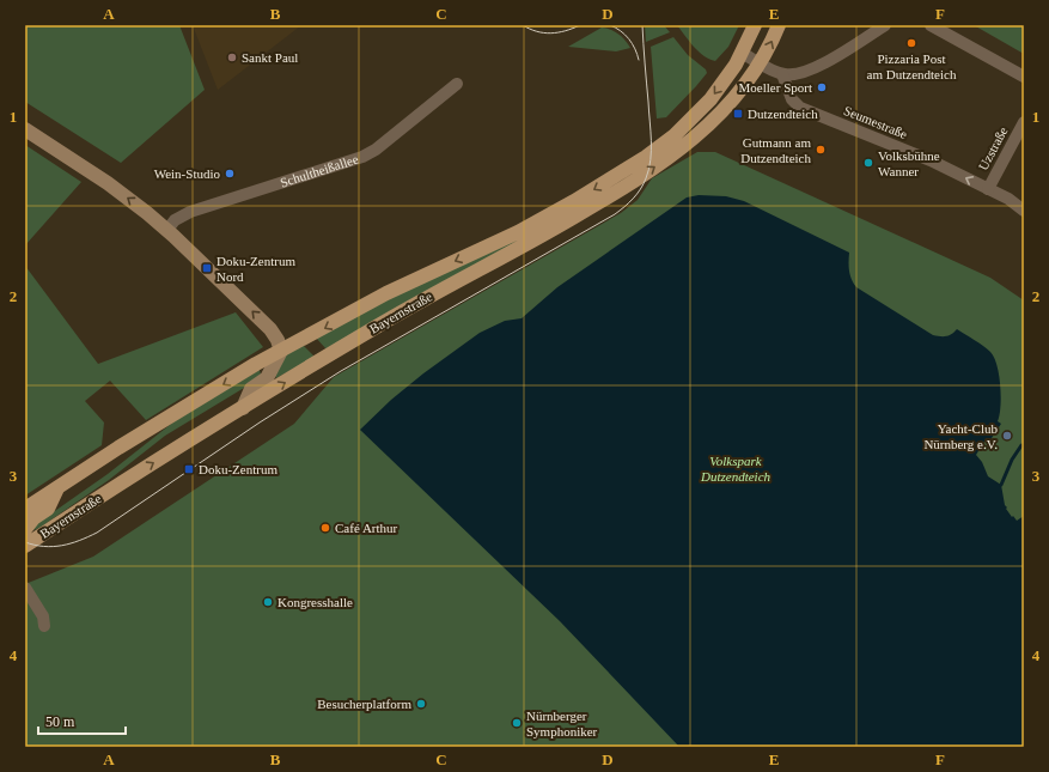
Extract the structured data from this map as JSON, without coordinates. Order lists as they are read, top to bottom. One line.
{"streets":{"main road":["Bayernstraße"],"street":["Seumestraße","Uzstraße","Schultheißallee"]},"crossings":[["Seumestraße","Uzstraße"]],"one_way":["Seumestraße"],"parks":["Volkspark Dutzendteich"],"places":{"other":["Pizzaria Post am Dutzendteich","Sankt Paul","Moeller Sport","Gutmann am Dutzendteich","Volksbühne Wanner","Wein-Studio","Yacht-Club Nürnberg e.V.","Café Arthur","Kongresshalle","Besucherplatform","Nürnberger Symphoniker"],"transit":["Dutzendteich","Doku-Zentrum Nord","Doku-Zentrum"]},"scale_bar":"50 m","grid":{"columns":["A","B","C","D","E","F"],"rows":["1","2","3","4"]}}
